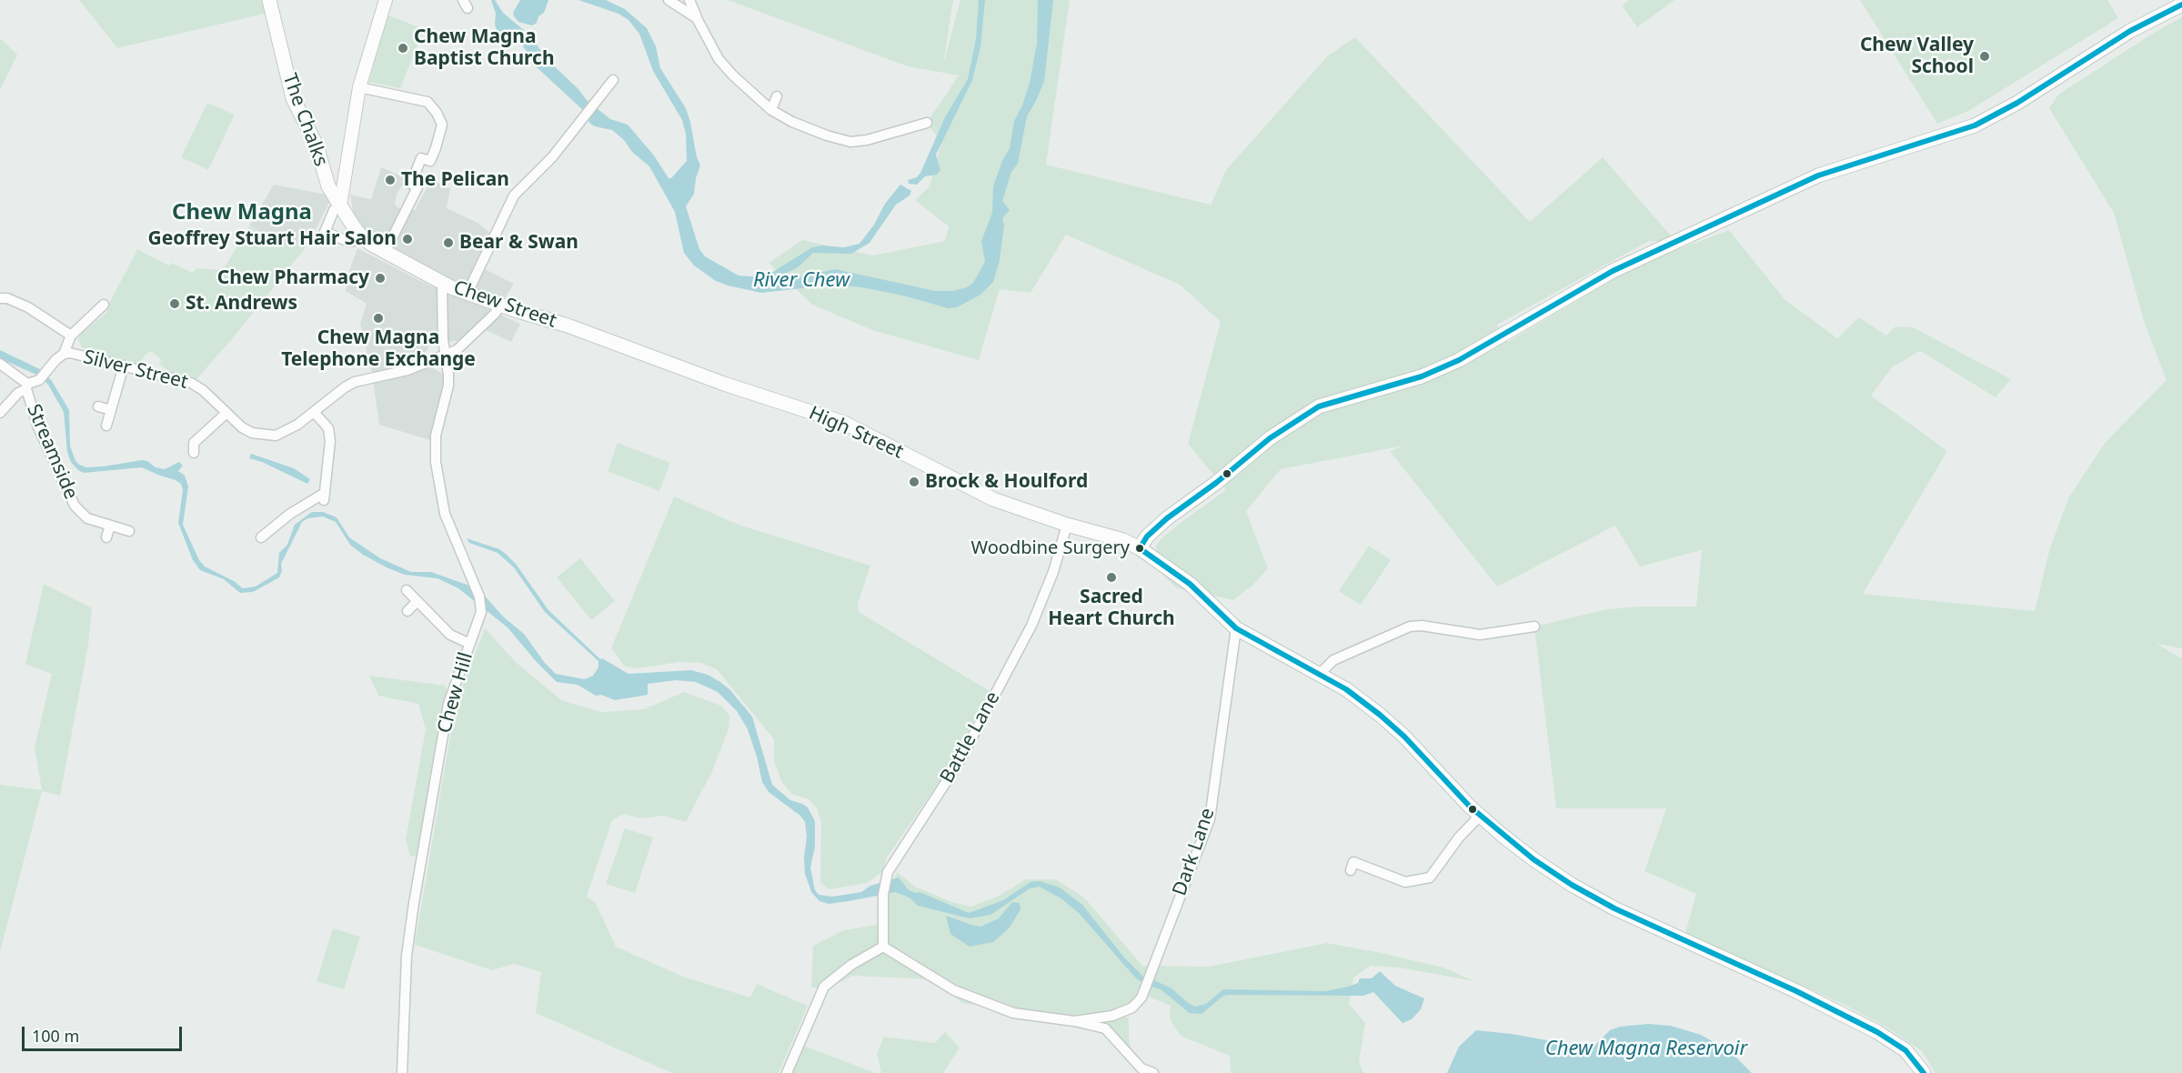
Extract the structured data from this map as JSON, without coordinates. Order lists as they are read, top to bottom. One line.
{"streets":{"main road":["The Chalks","Chew Street","High Street"],"street":["Silver Street","Streamside","Chew Hill","Battle Lane","Dark Lane"]},"crossings":[["The Chalks","Chew Street"],["Chew Street","Silver Street"],["Chew Street","High Street"],["Chew Street","Chew Hill"],["Silver Street","Streamside"],["Silver Street","Chew Hill"],["High Street","Battle Lane"],["High Street","Dark Lane"]],"districts":["Chew Magna"],"water":["River Chew","Chew Magna Reservoir"],"places":["Chew Magna Baptist Church","Chew Valley School","The Pelican","Geoffrey Stuart Hair Salon","Bear & Swan","Chew Pharmacy","St. Andrews","Chew Magna Telephone Exchange","Brock & Houlford","Woodbine Surgery","Sacred Heart Church"],"scale_bar":"100 m"}
